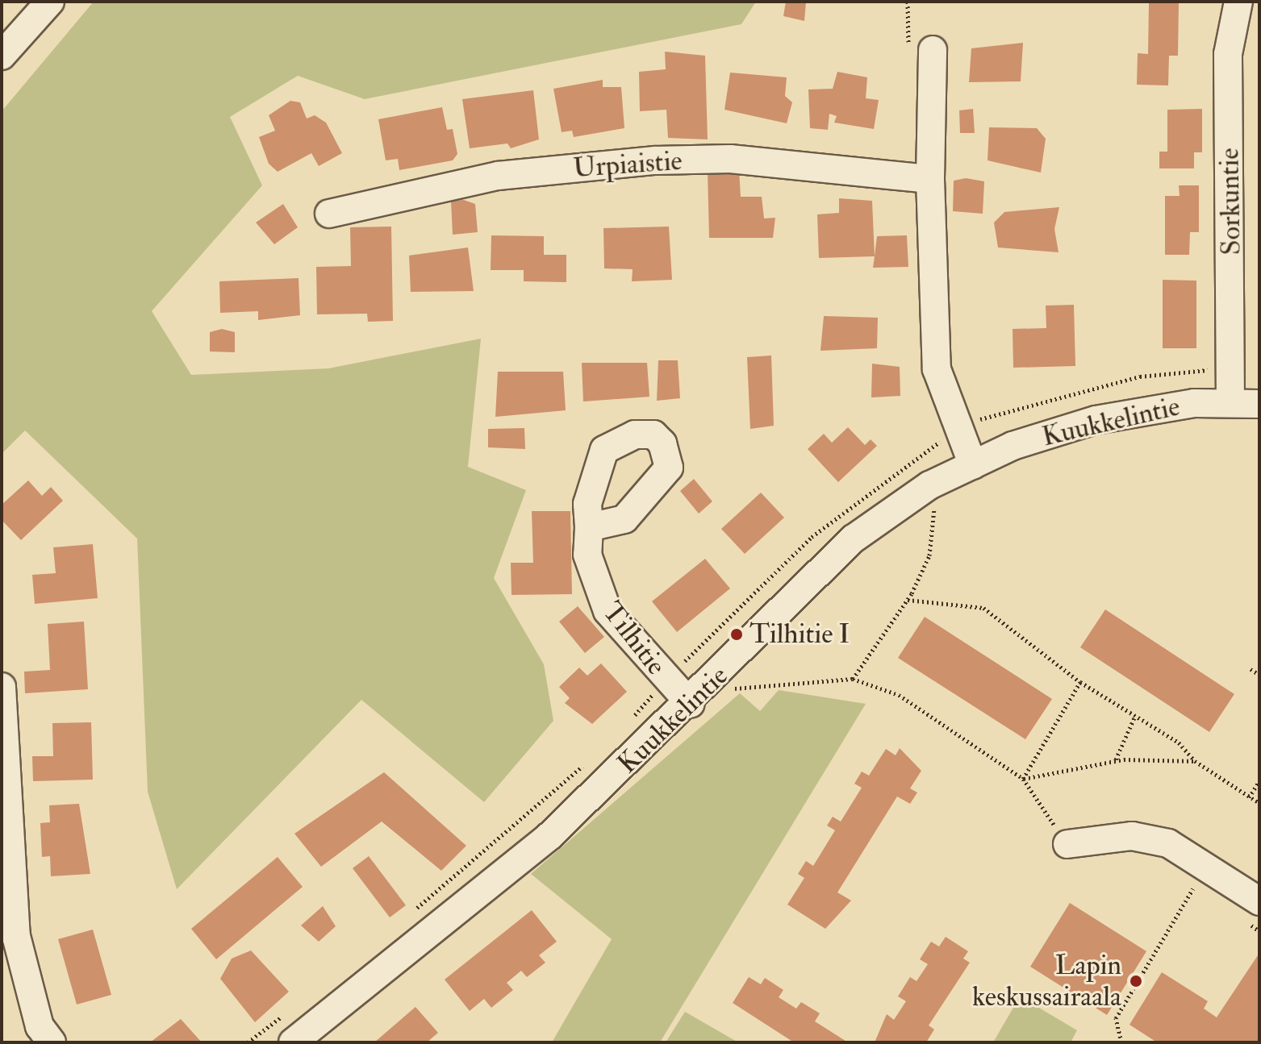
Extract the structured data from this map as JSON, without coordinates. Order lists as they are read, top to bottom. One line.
{"streets":{"street":["Urpiaistie","Sorkuntie","Kuukkelintie","Tilhitie"]},"crossings":[["Sorkuntie","Kuukkelintie"],["Kuukkelintie","Tilhitie"]],"places":["Tilhitie I","Lapin keskussairaala"]}
